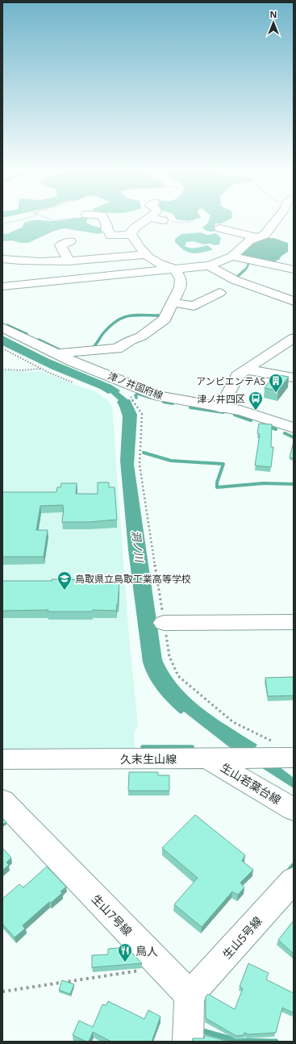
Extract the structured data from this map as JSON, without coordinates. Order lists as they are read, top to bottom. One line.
{"streets":{"street":["津ノ井国府線","久末生山線","生山若葉台線","生山7号線","生山5号線"]},"crossings":[["久末生山線","生山若葉台線"],["生山7号線","生山5号線"]],"water":["洞ノ川"],"places":{"building":["アンビエンテAS"],"bus stop":["津ノ井四区"],"school or university":["鳥取県立鳥取工業高等学校"],"restaurant":["鳥人"]},"north":"top"}
